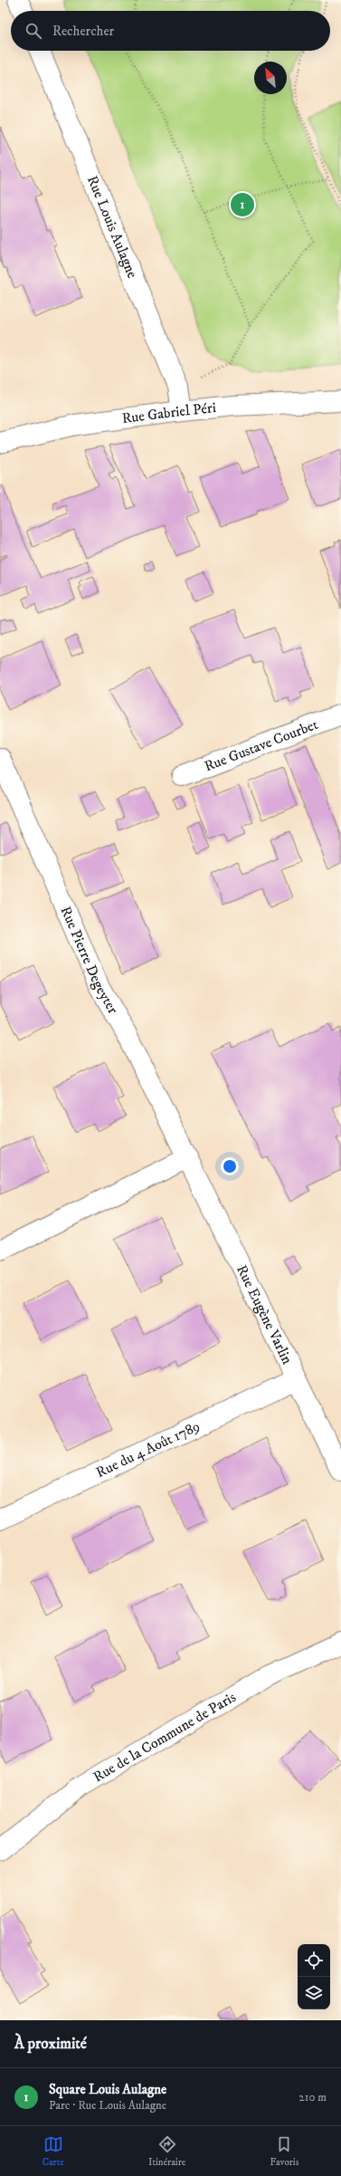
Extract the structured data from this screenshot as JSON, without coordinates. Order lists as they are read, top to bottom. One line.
{"streets":{"street":["Rue Louis Aulagne","Rue Gabriel Péri","Rue Gustave Courbet","Rue Pierre Degeyter","Rue Eugène Varlin","Rue du 4 Août 1789","Rue de la Commune de Paris"]},"crossings":[["Rue Louis Aulagne","Rue Gabriel Péri"],["Rue Pierre Degeyter","Rue Eugène Varlin"],["Rue Eugène Varlin","Rue du 4 Août 1789"]],"north":"top left","page":{"search":"Rechercher","pins":"1","heading":"À proximité","list":[{"mark":"1","name":"Square Louis Aulagne","note":"Parc · Rue Louis Aulagne","value":"210 m"}],"nav":["Carte","Itinéraire","Favoris"]}}
